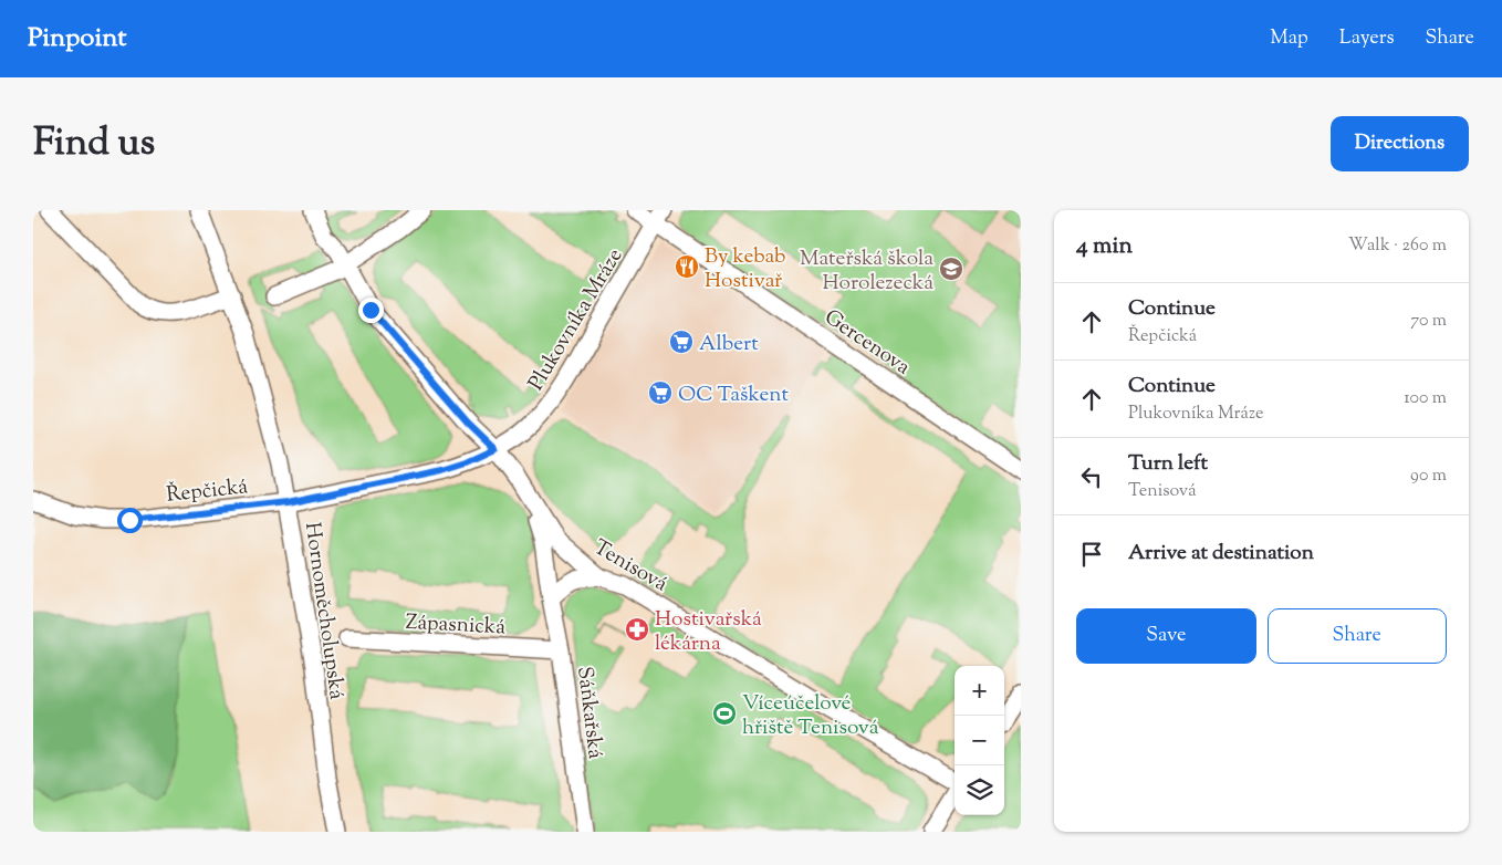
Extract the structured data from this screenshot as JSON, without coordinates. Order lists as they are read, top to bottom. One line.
{"streets":{"street":["Plukovníka Mráze","Gercenova","Řepčická","Tenisová","Hornoměcholupská","Zápasnická","Sáňkařská"]},"crossings":[["Plukovníka Mráze","Gercenova"],["Plukovníka Mráze","Řepčická"],["Plukovníka Mráze","Tenisová"],["Plukovníka Mráze","Hornoměcholupská"],["Řepčická","Hornoměcholupská"],["Tenisová","Sáňkařská"],["Zápasnická","Sáňkařská"]],"places":{"restaurant":["By kebab Hostivař"],"school or university":["Mateřská škola Horolezecká"],"supermarket":["Albert","OC Taškent"],"pharmacy":["Hostivařská lékárna"],"sports":["Víceúčelové hřiště Tenisová"]},"page":{"header":"Pinpoint","nav":["Map","Layers","Share"],"title":"Find us","buttons":["Directions",["Save","Share"]],"heading":["4 min","Walk · 260 m"],"list":[["Continue","Řepčická","70 m"],["Continue","Plukovníka Mráze","100 m"],["Turn left","Tenisová","90 m"],"Arrive at destination"],"map_buttons":["+","−"]}}
